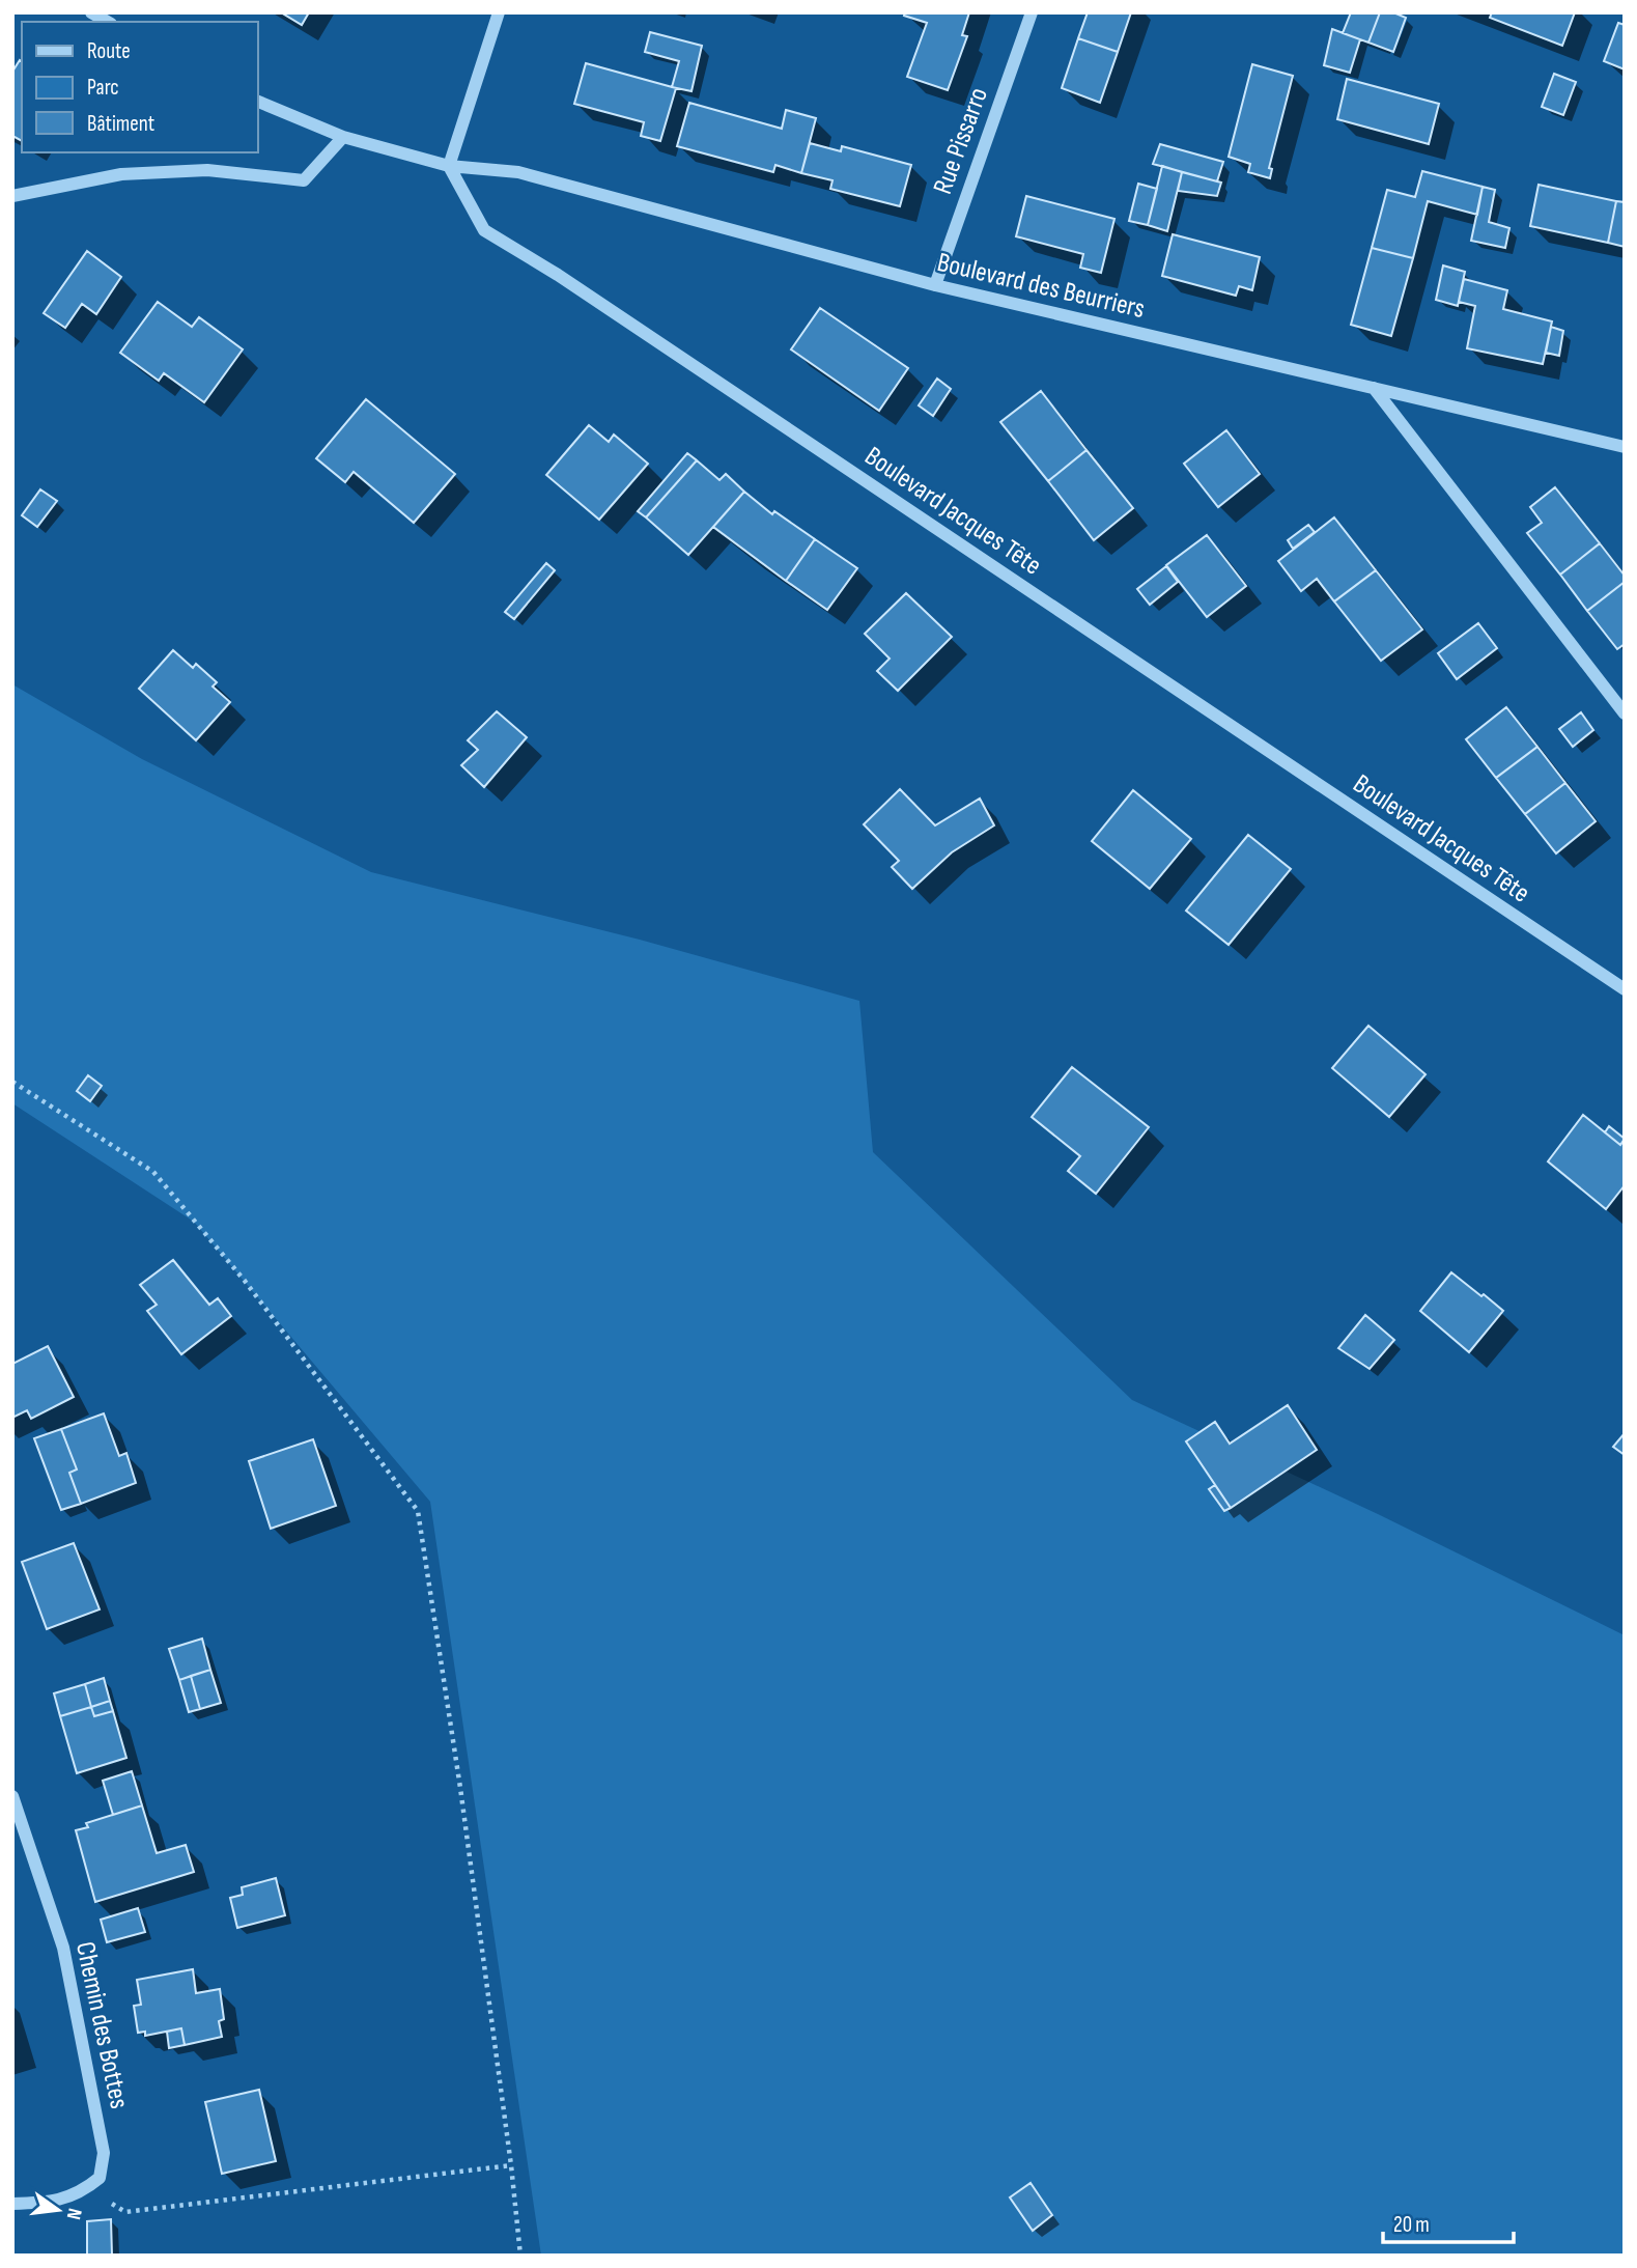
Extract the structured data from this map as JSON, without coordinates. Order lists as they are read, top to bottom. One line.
{"streets":{"street":["Rue Pissarro","Boulevard des Beurriers","Boulevard Jacques Tête","Chemin des Bottes"]},"crossings":[["Rue Pissarro","Boulevard des Beurriers"],["Boulevard des Beurriers","Boulevard Jacques Tête"]],"legend":["Route","Parc","Bâtiment"],"scale_bar":"20 m","north":"right"}
